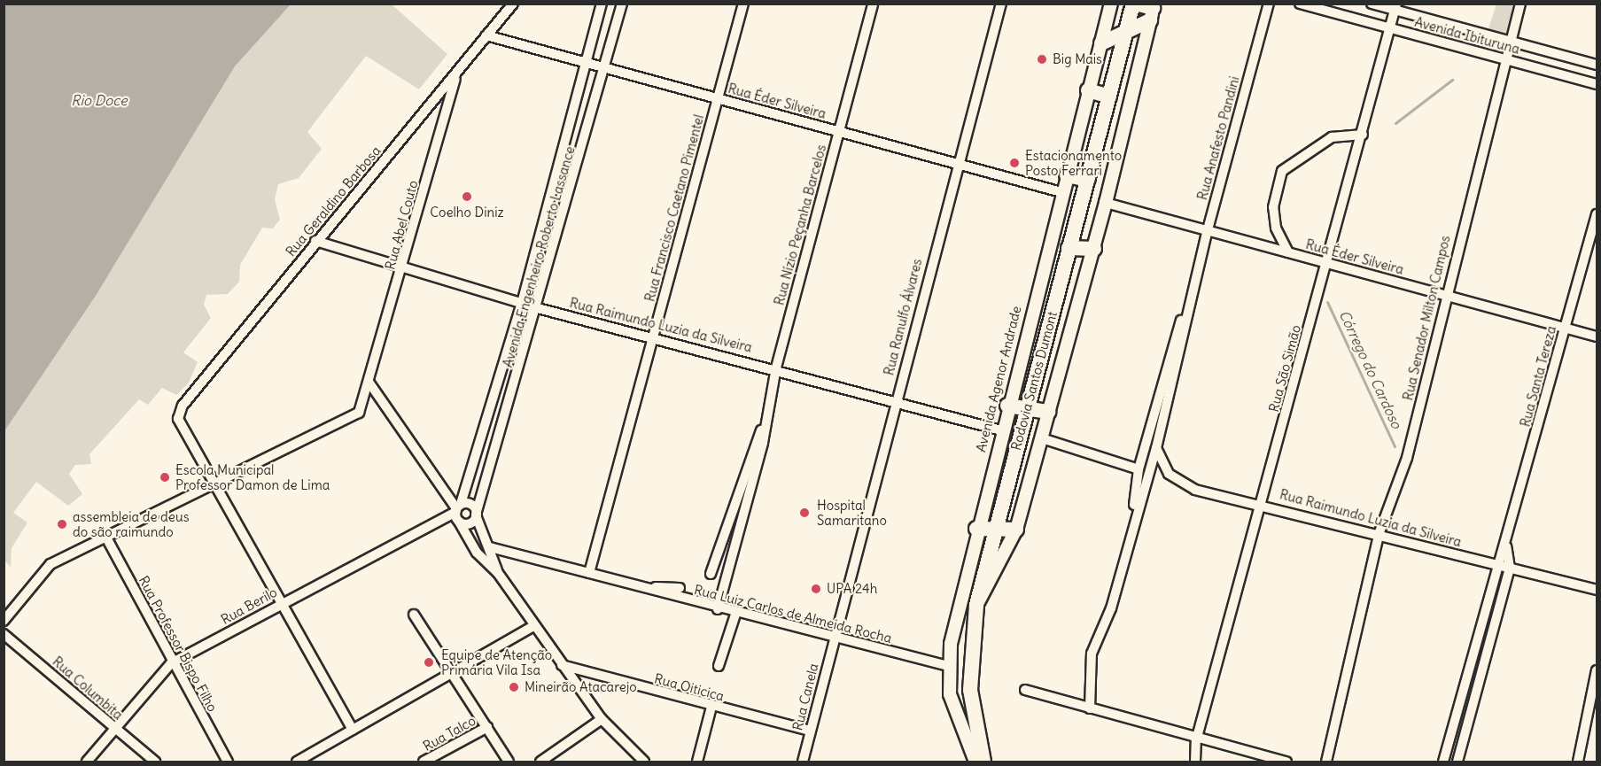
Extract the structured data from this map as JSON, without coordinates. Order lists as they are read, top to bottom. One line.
{"streets":{"highway":["Rodovia Santos Dumont"],"main road":["Avenida Agenor Andrade"],"street":["Avenida Ibituruna","Rua Éder Silveira","Rua Anafesto Pandini","Rua Geraldino Barbosa","Rua Francisco Caetano Pimentel","Rua Abel Couto","Rua Nízio Peçanha Barcelos","Avenida Engenheiro Roberto Lassance","Rua Ranulfo Álvares","Rua Senador Milton Campos","Rua Raimundo Luzia da Silveira","Rua São Simão","Rua Santa Tereza","Rua Berilo","Rua Luiz Carlos de Almeida Rocha","Rua Professor Bispo Filho","Rua Oiticica","Rua Columbita","Rua Canela","Rua Talco"]},"crossings":[["Avenida Ibituruna","Rua Senador Milton Campos"],["Avenida Ibituruna","Rua São Simão"],["Rua Éder Silveira","Rua Anafesto Pandini"],["Rua Éder Silveira","Rua Geraldino Barbosa"],["Rua Éder Silveira","Rua Francisco Caetano Pimentel"],["Rua Éder Silveira","Rua Nízio Peçanha Barcelos"],["Rua Éder Silveira","Avenida Engenheiro Roberto Lassance"],["Rua Éder Silveira","Rua Ranulfo Álvares"],["Rua Éder Silveira","Rua Senador Milton Campos"],["Rua Éder Silveira","Rua São Simão"],["Rua Éder Silveira","Rua Santa Tereza"],["Rua Éder Silveira","Avenida Agenor Andrade"],["Rua Anafesto Pandini","Rua Raimundo Luzia da Silveira"],["Rua Geraldino Barbosa","Rua Abel Couto"],["Rua Geraldino Barbosa","Rua Raimundo Luzia da Silveira"],["Rua Francisco Caetano Pimentel","Rua Raimundo Luzia da Silveira"],["Rua Francisco Caetano Pimentel","Rua Luiz Carlos de Almeida Rocha"],["Rua Abel Couto","Rua Raimundo Luzia da Silveira"],["Rua Abel Couto","Rua Professor Bispo Filho"],["Rua Nízio Peçanha Barcelos","Rua Raimundo Luzia da Silveira"],["Rua Nízio Peçanha Barcelos","Rua Luiz Carlos de Almeida Rocha"],["Avenida Engenheiro Roberto Lassance","Rua Raimundo Luzia da Silveira"],["Avenida Engenheiro Roberto Lassance","Rua Berilo"],["Rua Ranulfo Álvares","Rua Raimundo Luzia da Silveira"],["Rua Ranulfo Álvares","Rua Luiz Carlos de Almeida Rocha"],["Rua Ranulfo Álvares","Rua Canela"],["Rua Senador Milton Campos","Rua Raimundo Luzia da Silveira"],["Rua Raimundo Luzia da Silveira","Rua São Simão"],["Rua Raimundo Luzia da Silveira","Rua Santa Tereza"],["Rua Raimundo Luzia da Silveira","Avenida Agenor Andrade"],["Avenida Agenor Andrade","Rua Luiz Carlos de Almeida Rocha"],["Rua Berilo","Rua Professor Bispo Filho"],["Rua Berilo","Rua Columbita"],["Rua Luiz Carlos de Almeida Rocha","Rua Canela"],["Rua Oiticica","Rua Canela"]],"water":["Rio Doce","Córrego do Cardoso"],"places":["Big Mais","Estacionamento Posto Ferrari","Coelho Diniz","Escola Municipal Professor Damon de Lima","Hospital Samaritano","assembleia de deus do são raimundo","UPA 24h","Equipe de Atenção Primária Vila Isa","Mineirão Atacarejo"]}
